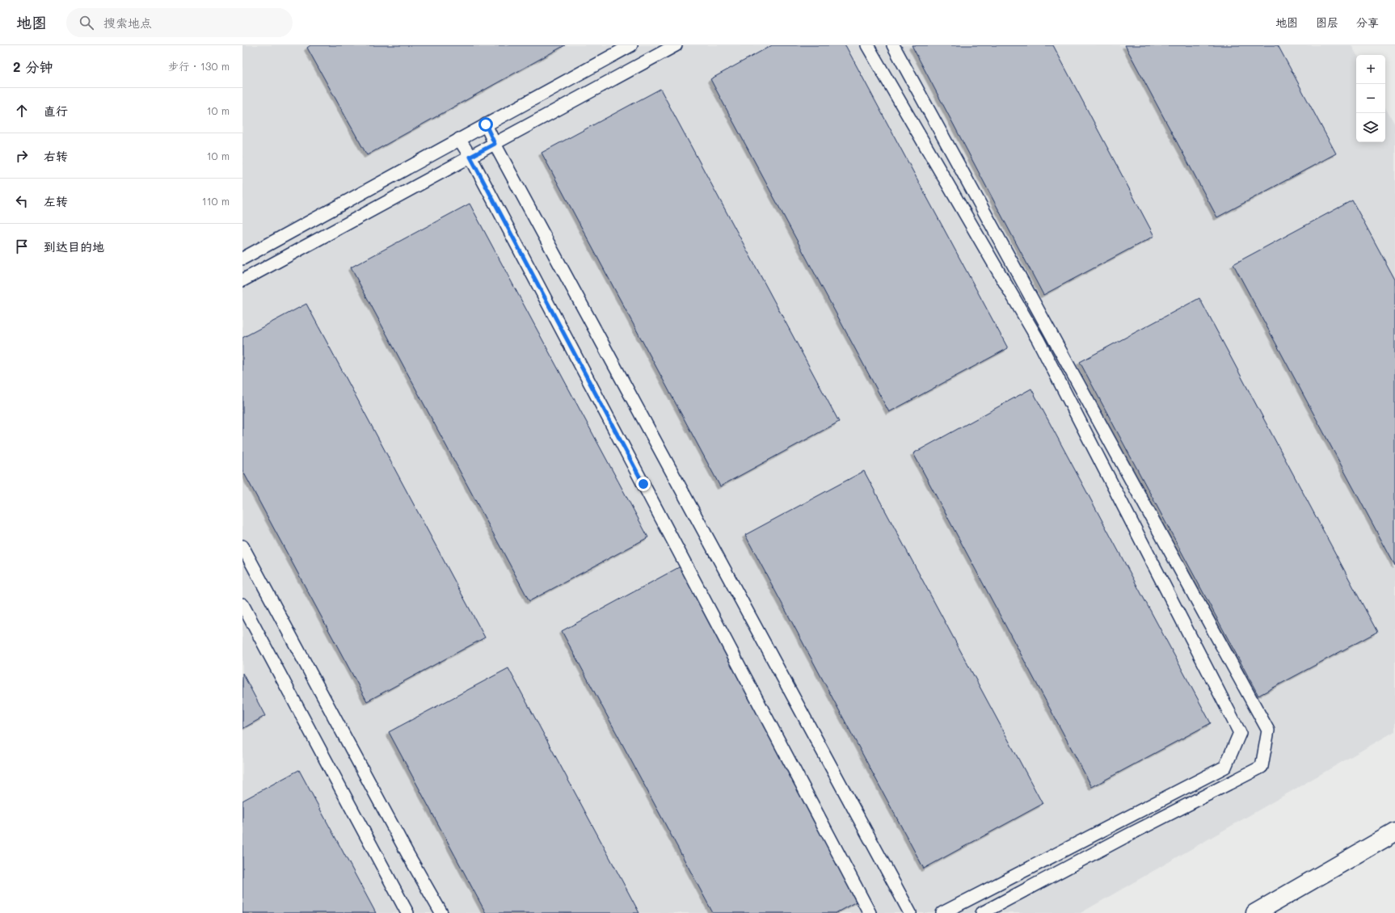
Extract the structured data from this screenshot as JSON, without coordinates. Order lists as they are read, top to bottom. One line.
{"page":{"header":"地图","search":"搜索地点","nav":["地图","图层","分享"],"heading":["2 分钟","步行 · 130 m"],"map_buttons":["+","−"],"list":[["直行","10 m"],["右转","10 m"],["左转","110 m"],"到达目的地"]}}
